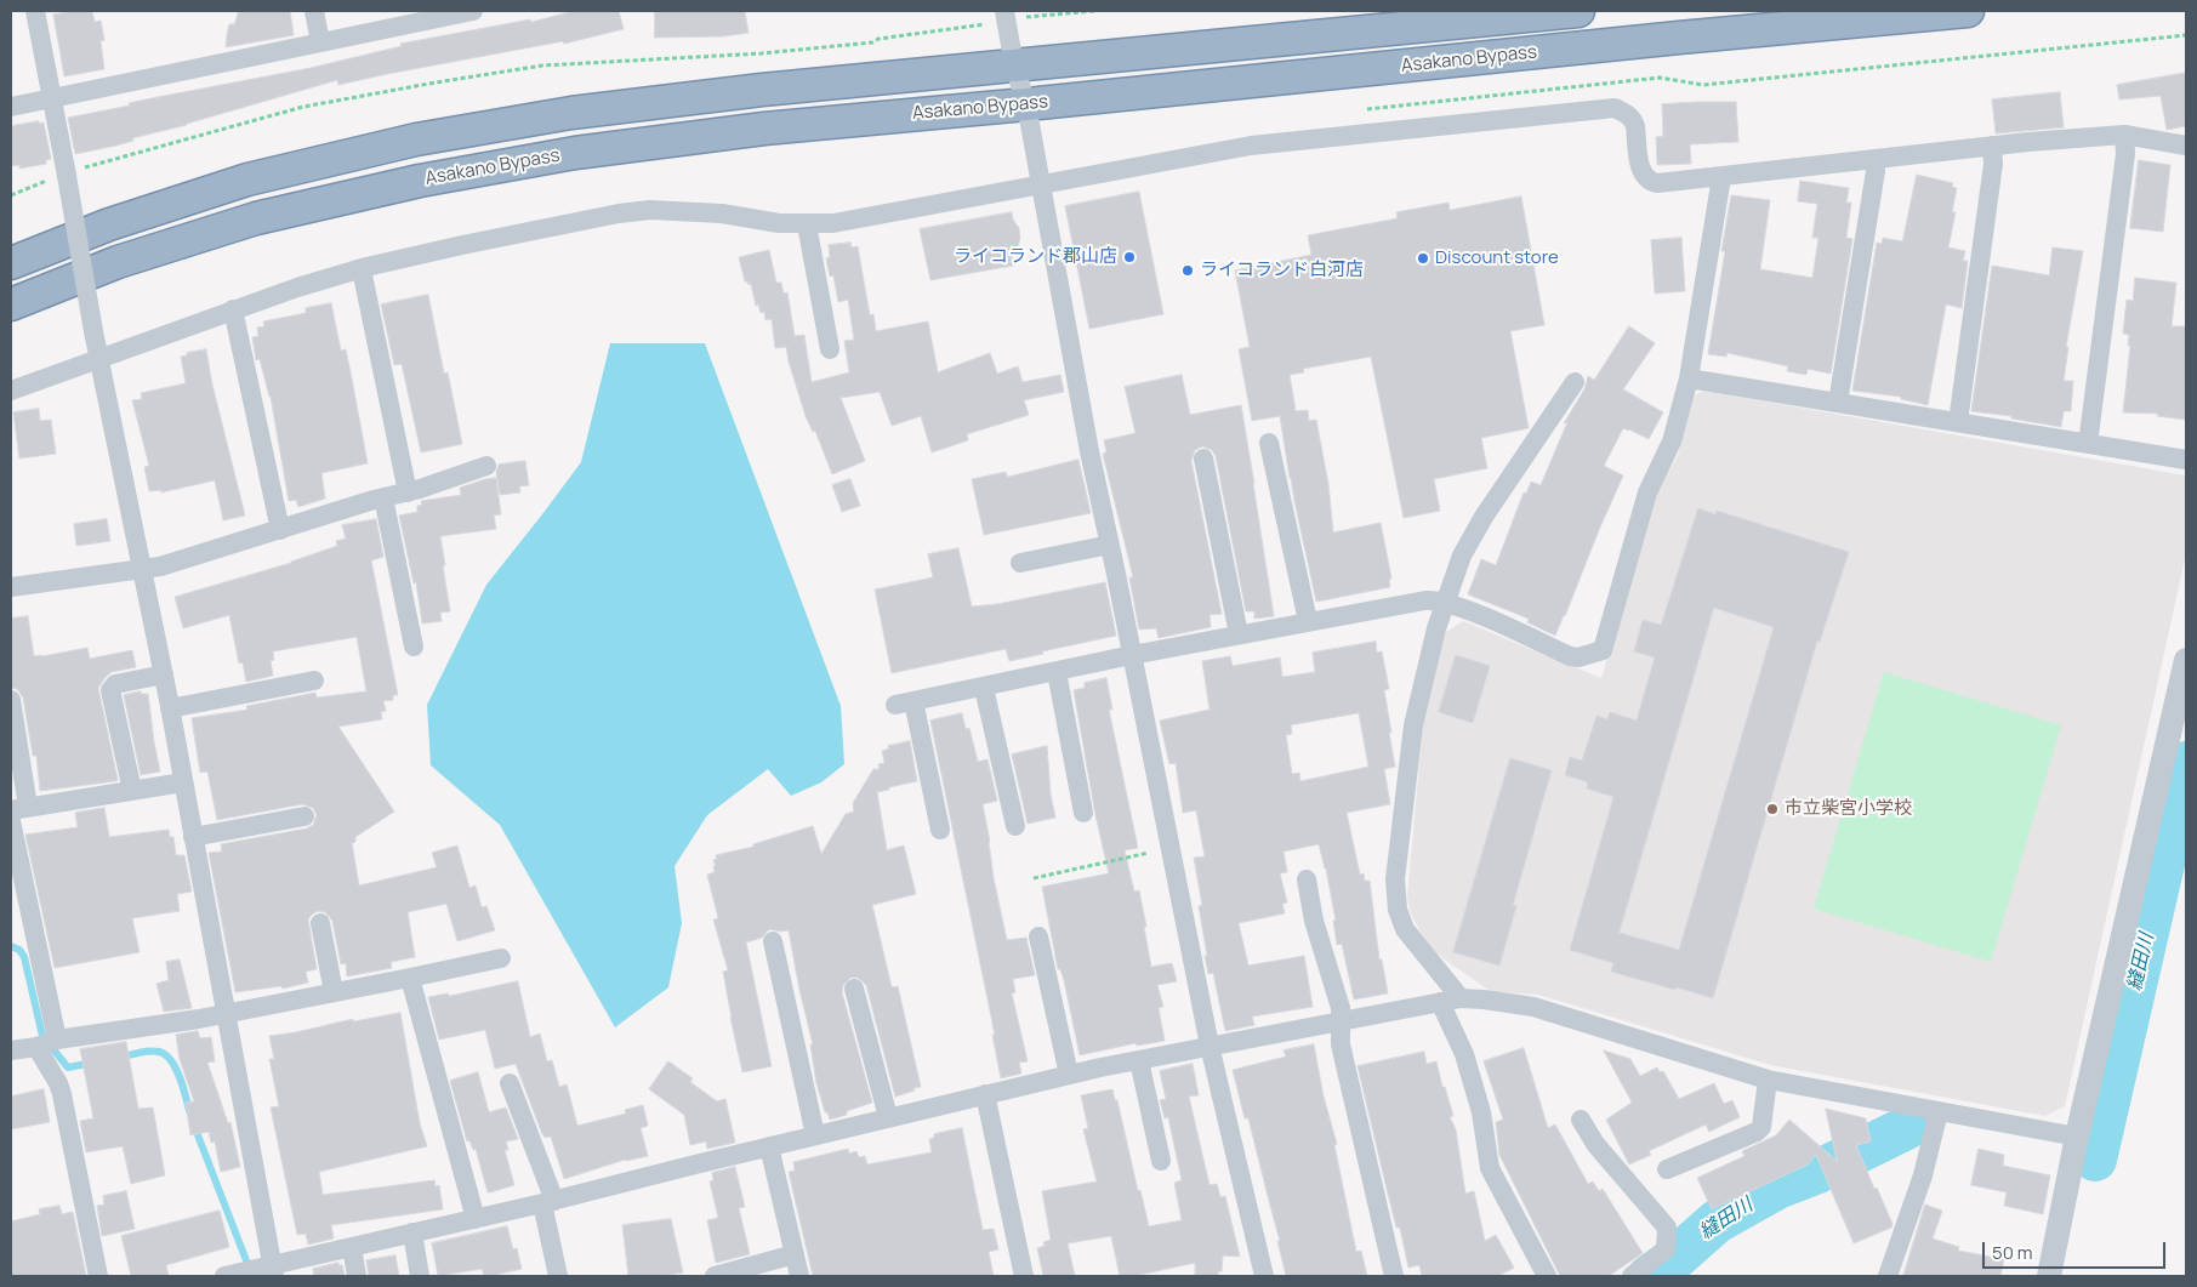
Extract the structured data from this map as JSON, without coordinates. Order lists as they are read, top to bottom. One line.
{"streets":{"highway":["Asakano Bypass"]},"water":["縫田川"],"places":["ライコランド郡山店","Discount store","ライコランド白河店","市立柴宮小学校"],"scale_bar":"50 m"}
